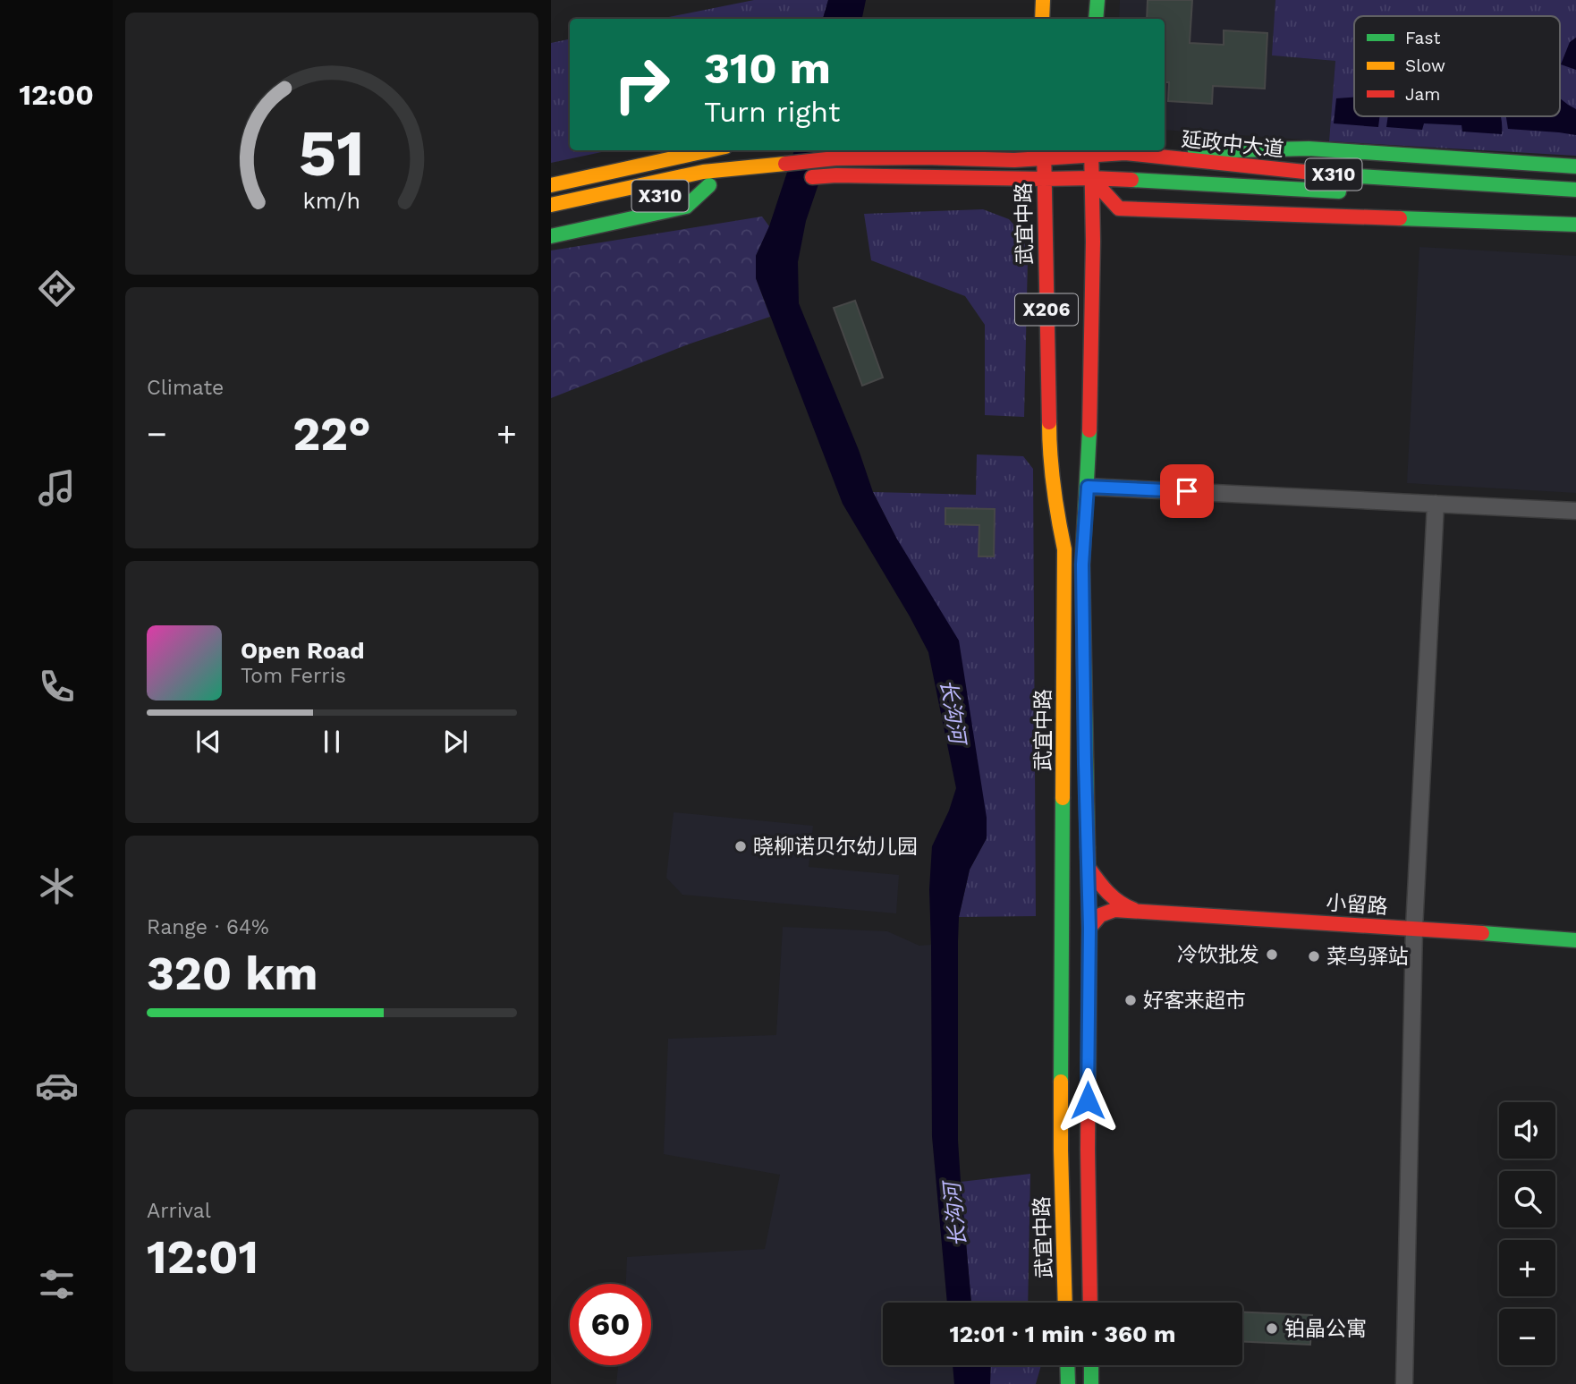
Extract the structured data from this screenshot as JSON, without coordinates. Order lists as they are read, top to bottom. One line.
{"streets":{"main road":["延政中大道","X310","武宜中路","X206","小留路"]},"crossings":[["延政中大道","武宜中路"],["武宜中路","小留路"]],"water":["长沟河"],"places":["晓柳诺贝尔幼儿园","冷饮批发","菜鸟驿站","好客来超市","铂晶公寓"],"legend":["Fast","Slow","Jam"],"page":{"tabs":"12:00","turn":["310 m","Turn right"],"tile":["Climate",["Range · 64%","320 km"],["Arrival","12:01"]],"heat":["−","22°","+"],"song":["Open Road","Tom Ferris"],"map_buttons":["+","−"],"limit":"60","trip":"12:01 · 1 min · 360 m","gauge":["51","km/h"]}}
